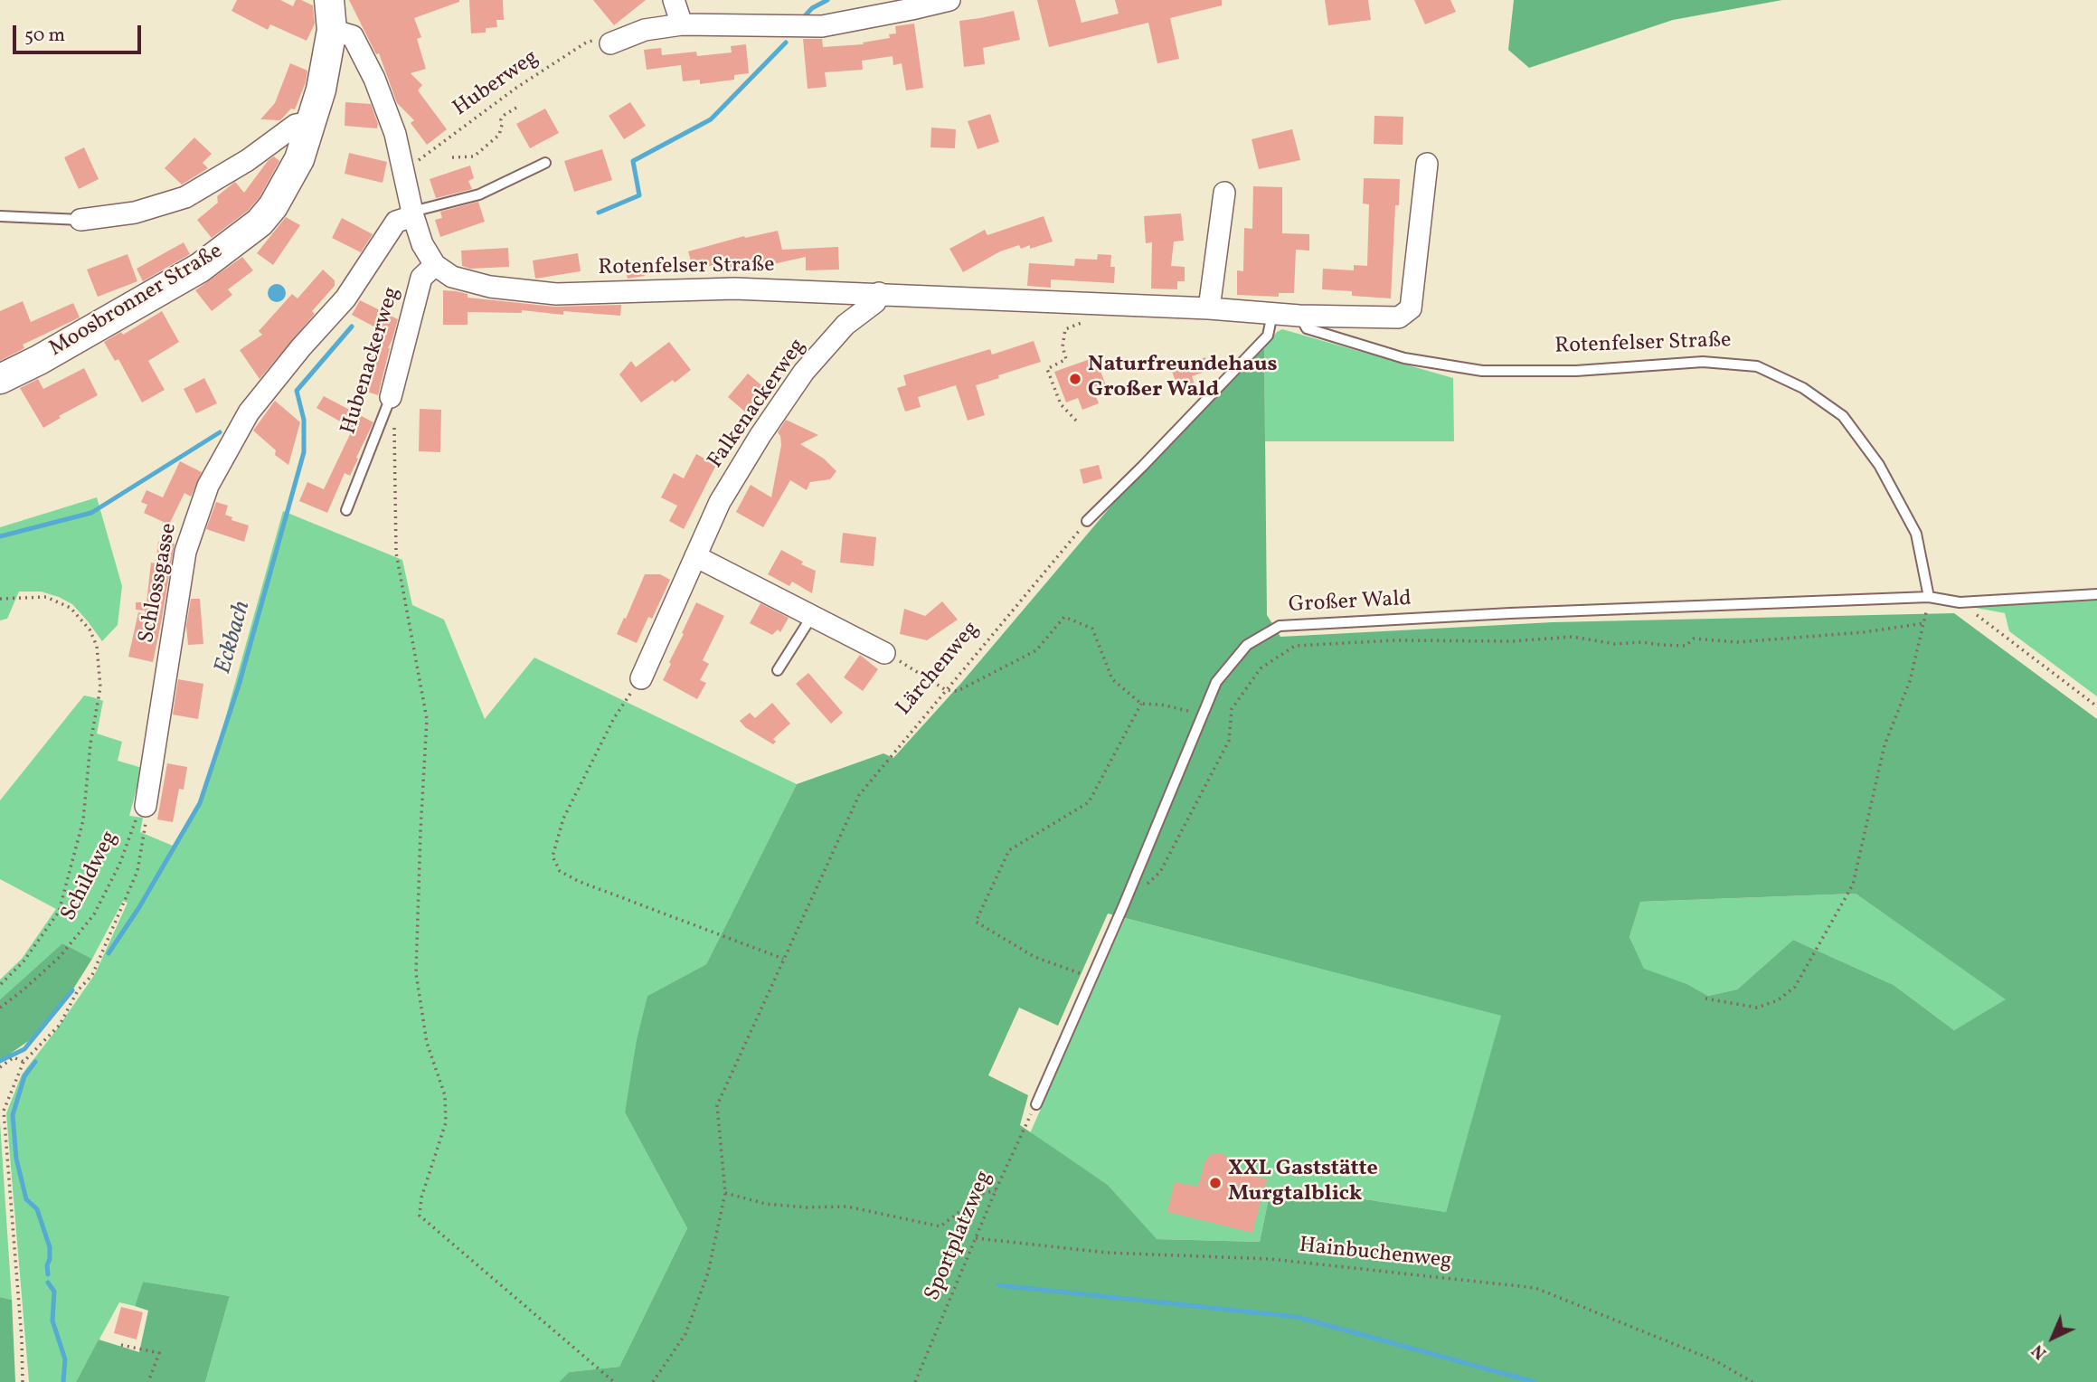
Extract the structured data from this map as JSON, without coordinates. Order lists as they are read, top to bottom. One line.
{"streets":{"main road":["Moosbronner Straße"],"street":["Rotenfelser Straße","Hubenackerweg","Falkenackerweg","Schlossgasse"],"lane":["Großer Wald"],"path":["Huberweg","Lärchenweg","Schildweg","Sportplatzweg","Hainbuchenweg"]},"crossings":[["Rotenfelser Straße","Hubenackerweg"],["Rotenfelser Straße","Falkenackerweg"],["Rotenfelser Straße","Großer Wald"],["Schlossgasse","Schildweg"],["Großer Wald","Sportplatzweg"],["Sportplatzweg","Hainbuchenweg"]],"water":["Eckbach"],"places":["Naturfreundehaus Großer Wald","XXL Gaststätte Murgtalblick"],"scale_bar":"50 m","north":"bottom left"}
